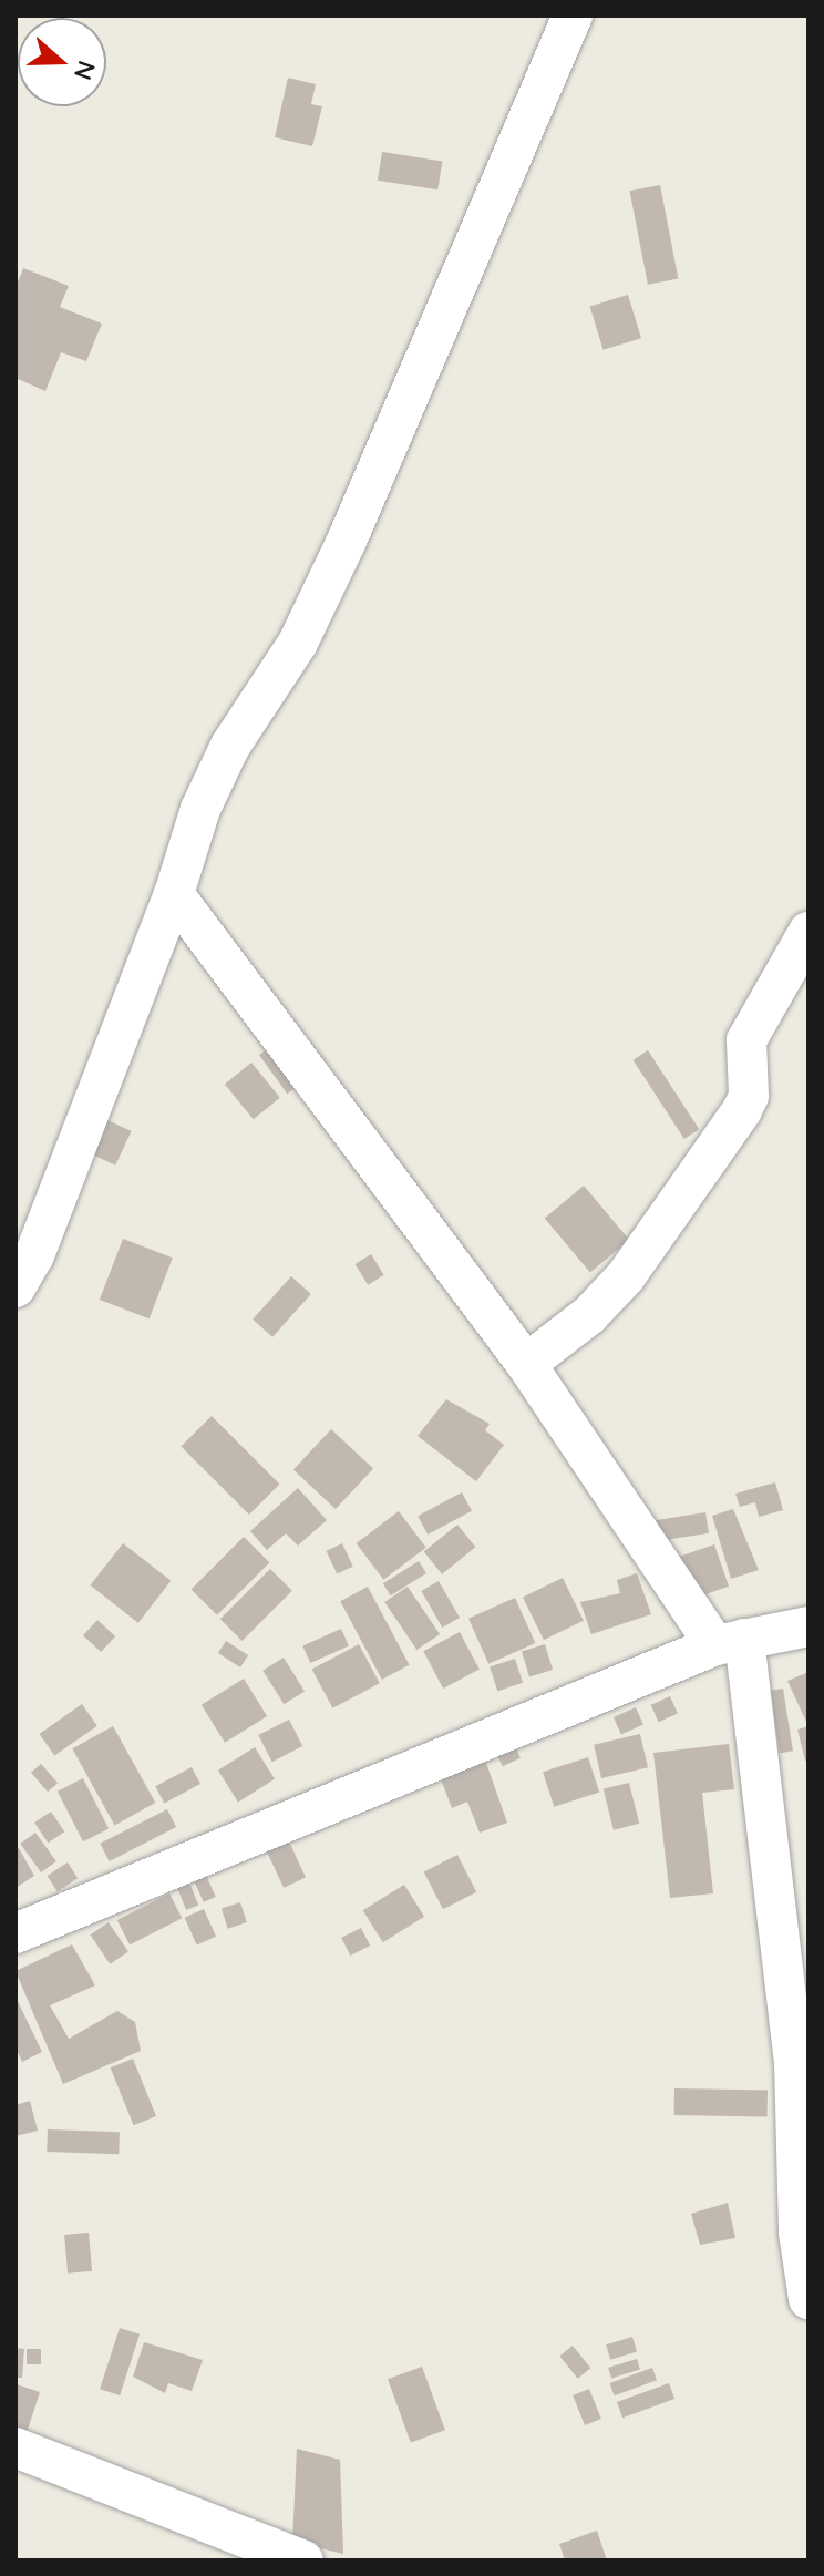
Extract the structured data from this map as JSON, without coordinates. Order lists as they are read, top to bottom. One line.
{"north":"right"}
